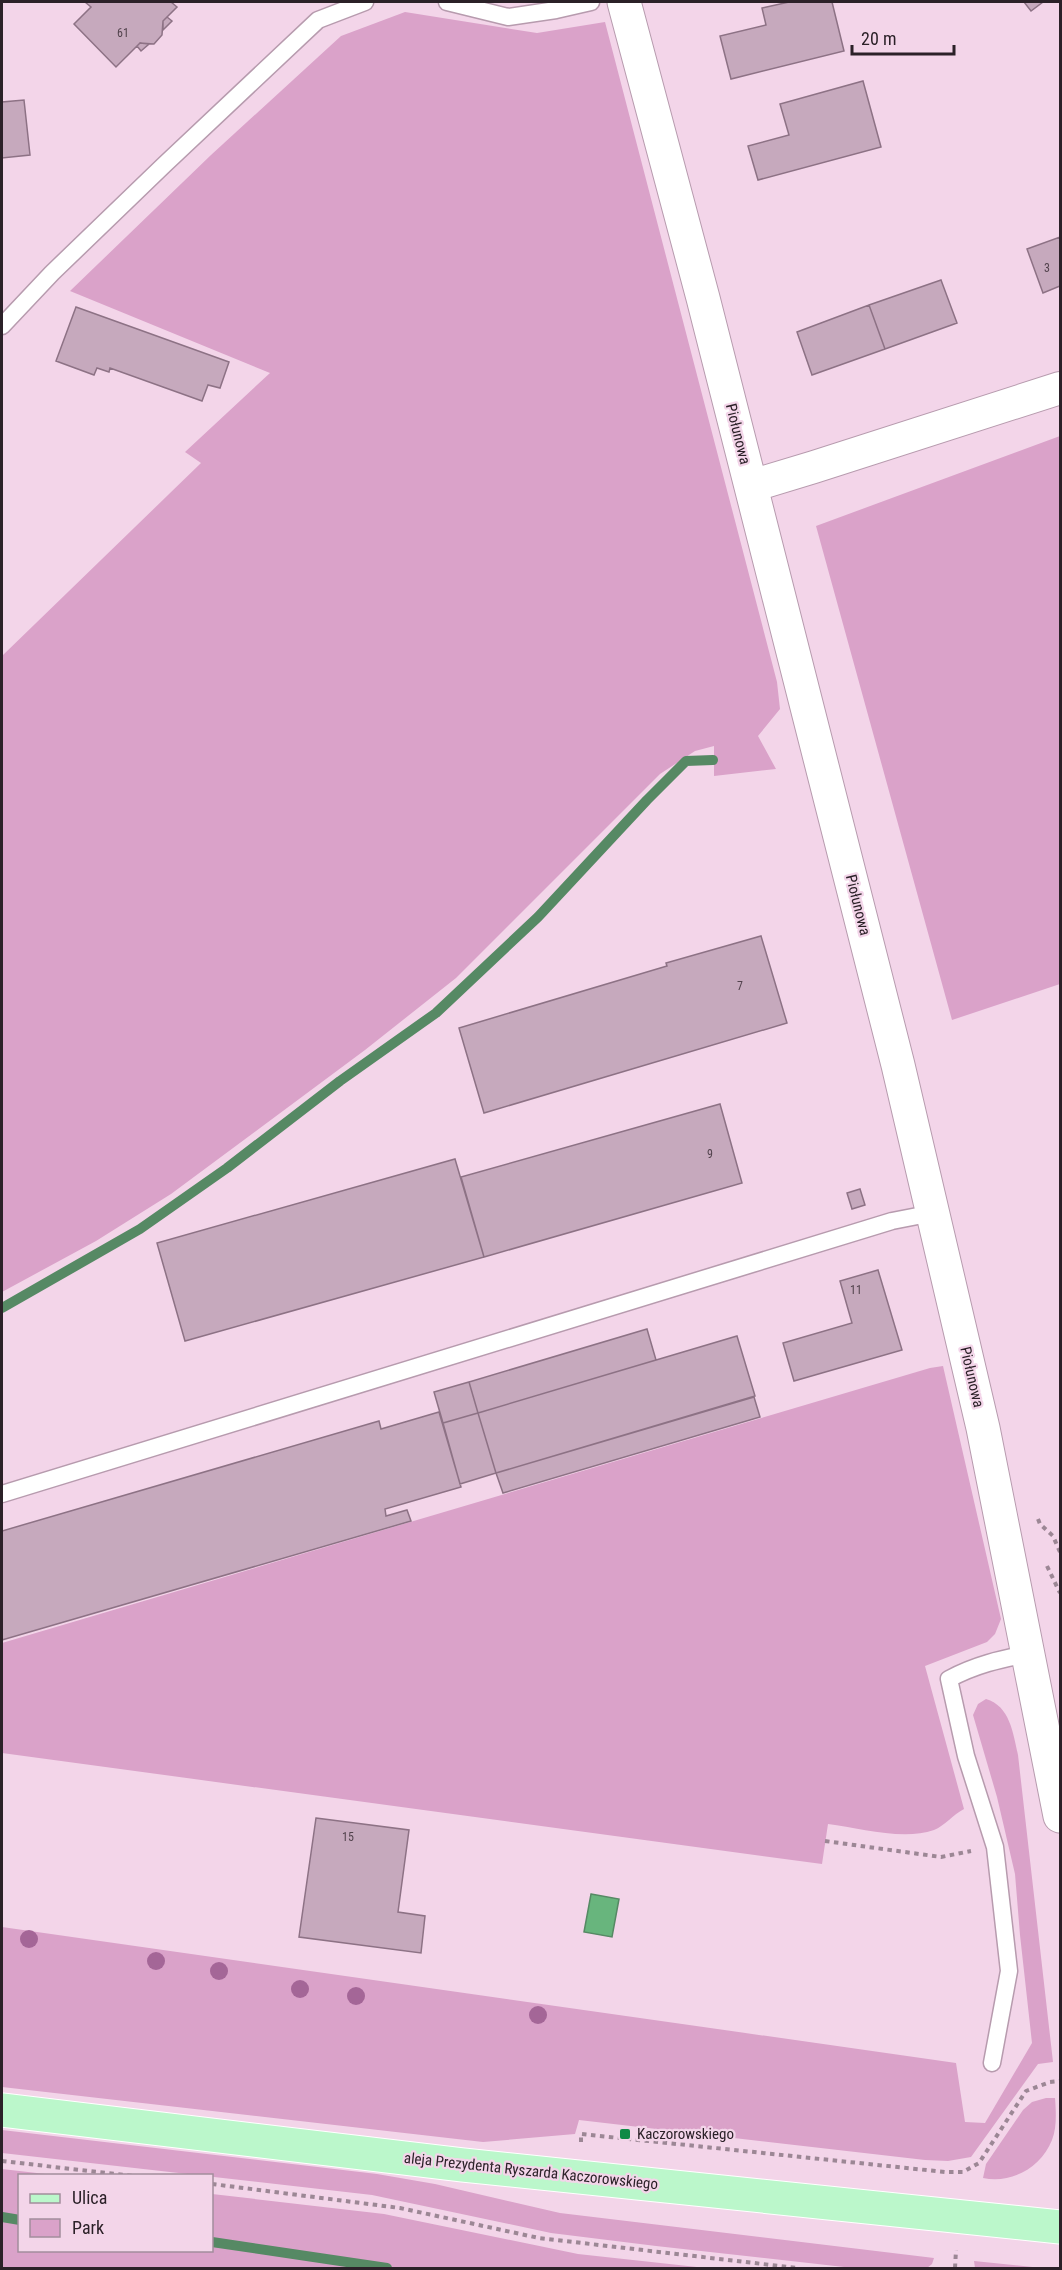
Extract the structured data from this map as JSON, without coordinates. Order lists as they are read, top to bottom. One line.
{"streets":{"main road":["aleja Prezydenta Ryszarda Kaczorowskiego"],"street":["Piołunowa"]},"places":{"transit":["Kaczorowskiego"]},"house_numbers":["61","3","7","9","11","15"],"legend":["Ulica","Park"],"scale_bar":"20 m"}
